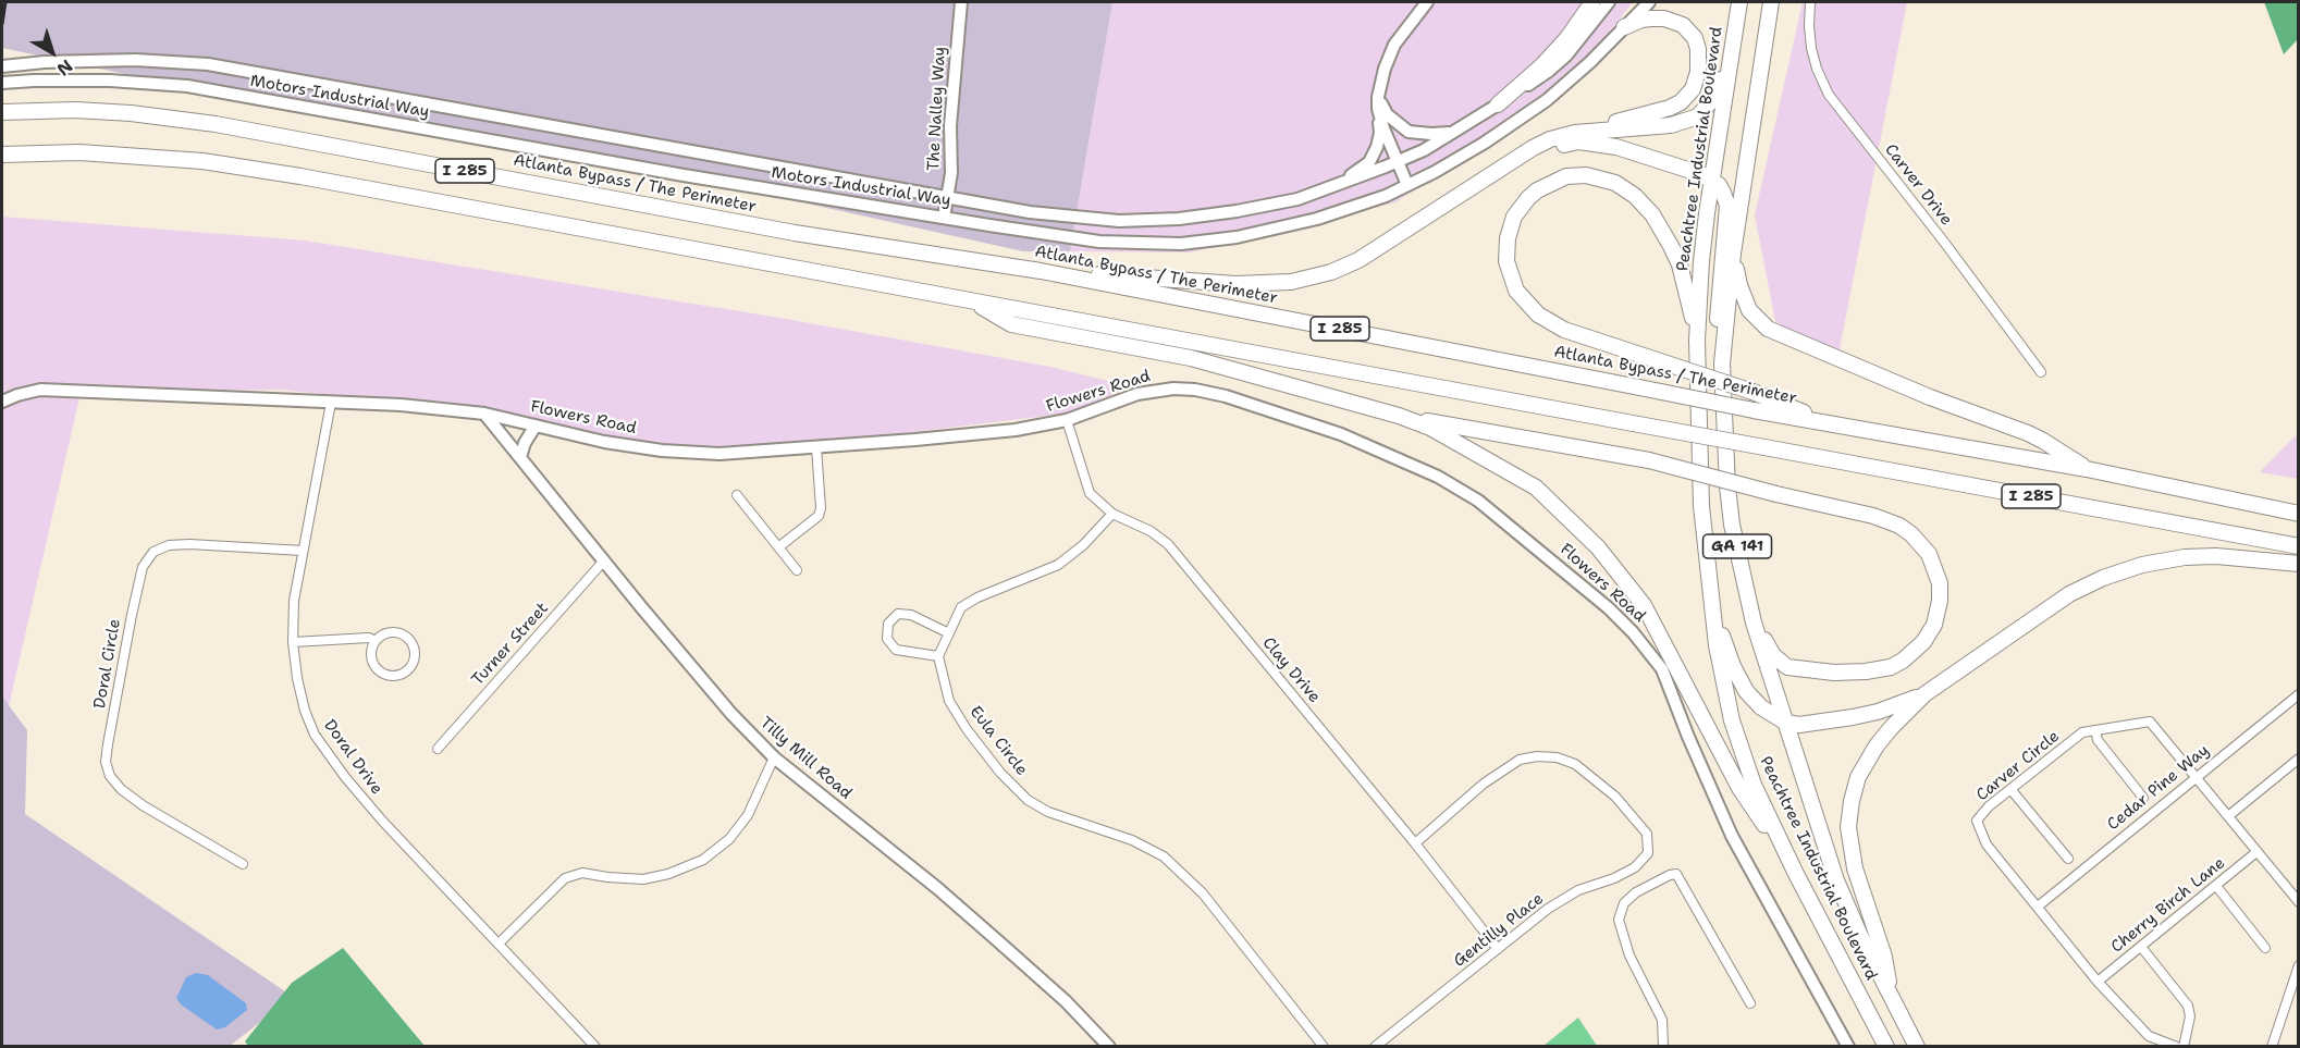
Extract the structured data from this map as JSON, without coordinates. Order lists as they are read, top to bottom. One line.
{"streets":{"highway":["Peachtree Industrial Boulevard","I 285","Atlanta Bypass / The Perimeter","GA 141"],"main road":["Motors Industrial Way","The Nalley Way","Flowers Road","Tilly Mill Road"],"street":["Carver Drive","Turner Street","Doral Circle","Clay Drive","Eula Circle","Doral Drive","Carver Circle","Cedar Pine Way","Cherry Birch Lane","Gentilly Place"]},"crossings":[["Motors Industrial Way","The Nalley Way"],["Flowers Road","Clay Drive"],["Flowers Road","Doral Drive"],["Flowers Road","Tilly Mill Road"],["Turner Street","Tilly Mill Road"],["Doral Circle","Doral Drive"],["Clay Drive","Gentilly Place"],["Carver Circle","Cedar Pine Way"],["Carver Circle","Cherry Birch Lane"]],"north":"bottom right"}
